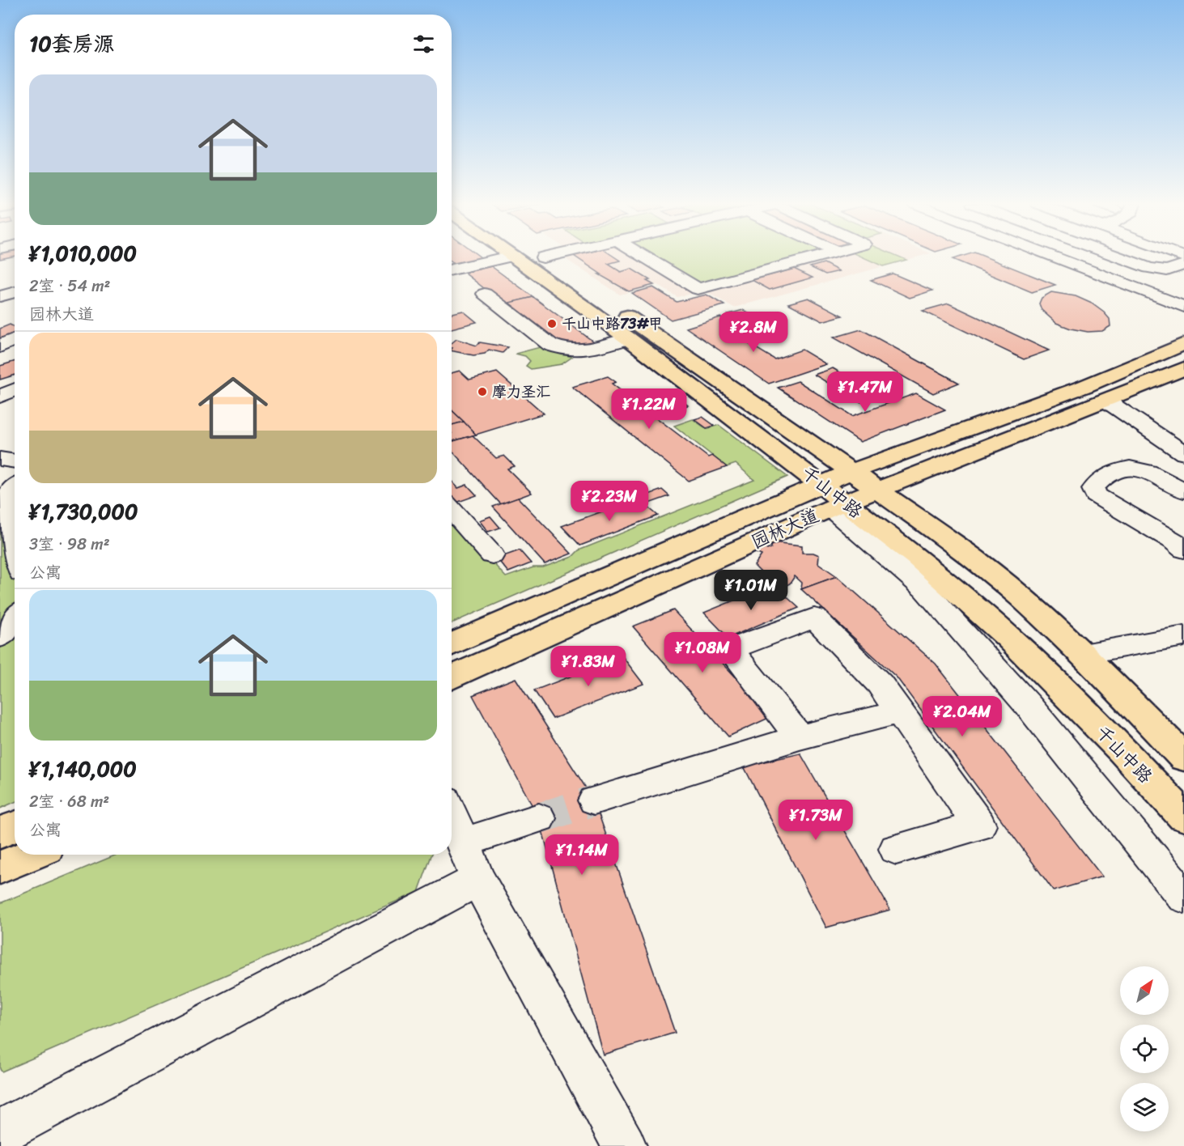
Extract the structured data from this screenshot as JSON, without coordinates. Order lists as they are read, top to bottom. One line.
{"streets":{"main road":["千山中路","园林大道"]},"crossings":[["千山中路","园林大道"]],"places":["千山中路73#甲","摩力圣汇"],"north":"top right","page":{"heading":"10套房源","list":[{"name":"¥1,010,000","note":"2室 · 54 m² · 园林大道"},{"name":"¥1,730,000","note":"3室 · 98 m² · 公寓"},{"name":"¥1,140,000","note":"2室 · 68 m² · 公寓"}],"price":["¥2.8M","¥1.47M","¥1.22M","¥2.23M","¥1.01M","¥1.08M","¥1.83M","¥2.04M","¥1.73M","¥1.14M"]}}
